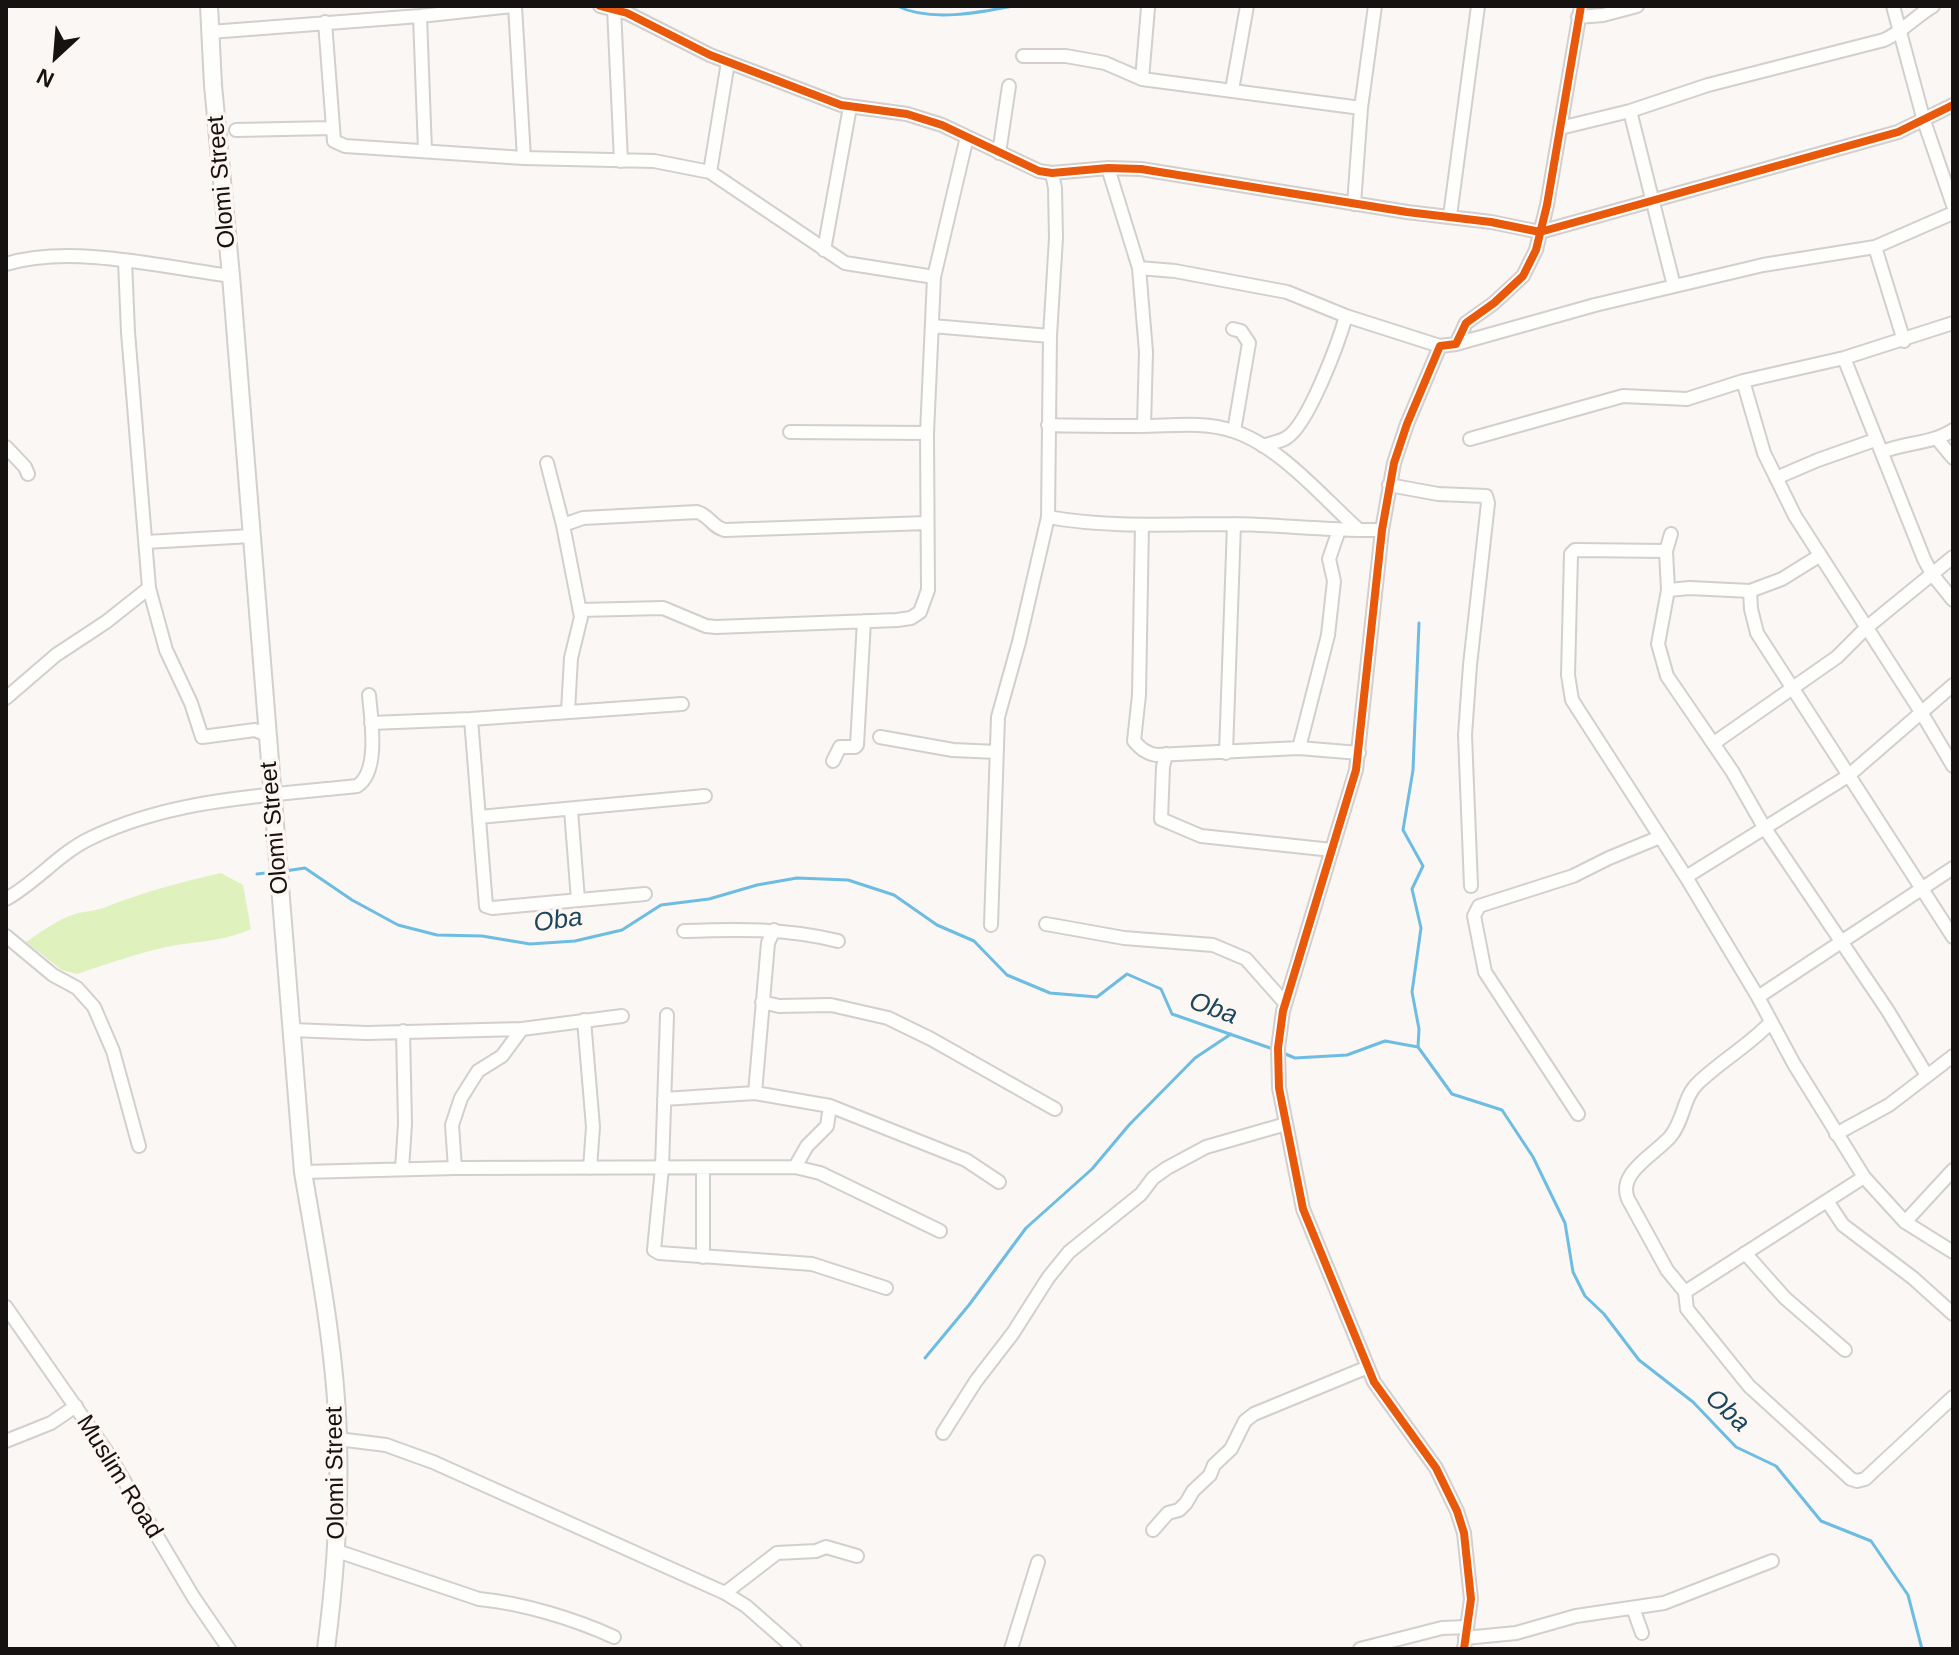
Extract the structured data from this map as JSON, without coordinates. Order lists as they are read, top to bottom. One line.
{"streets":{"main road":["Olomi Street"],"street":["Muslim Road"]},"water":["Oba"],"north":"bottom left"}
